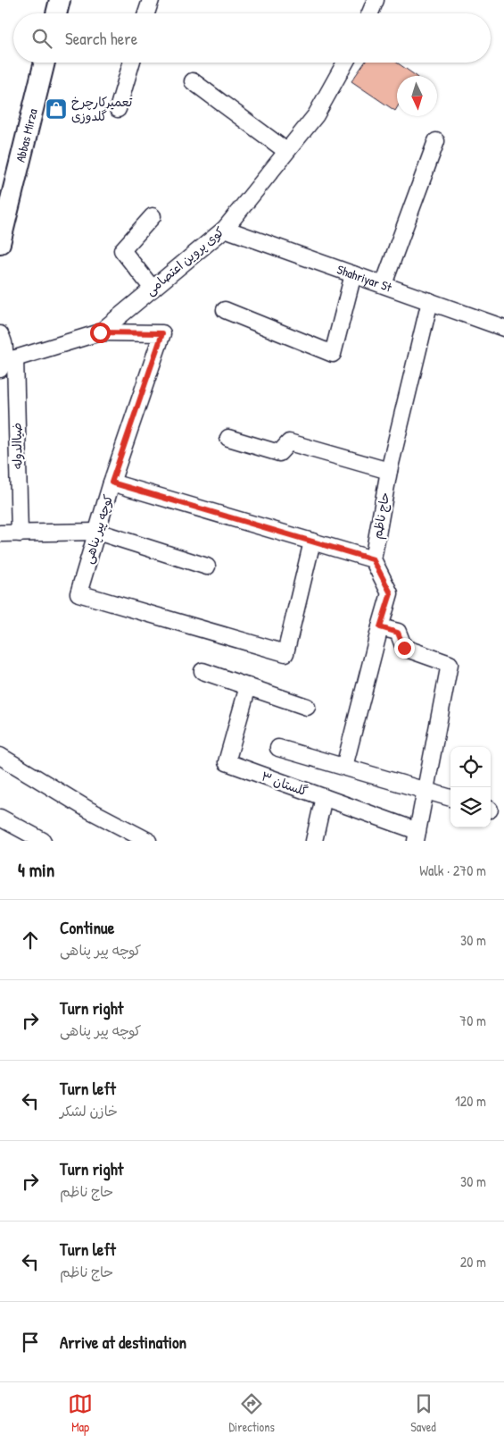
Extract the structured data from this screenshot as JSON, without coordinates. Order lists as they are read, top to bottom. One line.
{"streets":{"main road":["Abbas Mirza"],"street":["کوی پروین اعتصامی","Shahriyar St","ضیاالدوله","حاج ناظم","کوچه پیر پناهی","گلستان ۳"]},"crossings":[["کوی پروین اعتصامی","Shahriyar St"],["کوی پروین اعتصامی","ضیاالدوله"],["کوی پروین اعتصامی","کوچه پیر پناهی"],["Shahriyar St","حاج ناظم"]],"places":{"shop":["تعمیرکارچرخ گلدوزی"]},"north":"bottom","page":{"search":"Search here","heading":["4 min","Walk · 270 m"],"list":[["Continue","کوچه پیر پناهی","30 m"],["Turn right","کوچه پیر پناهی","70 m"],["Turn left","خازن لشکر","120 m"],["Turn right","حاج ناظم","30 m"],["Turn left","حاج ناظم","20 m"],"Arrive at destination"],"nav":["Map","Directions","Saved"]}}
